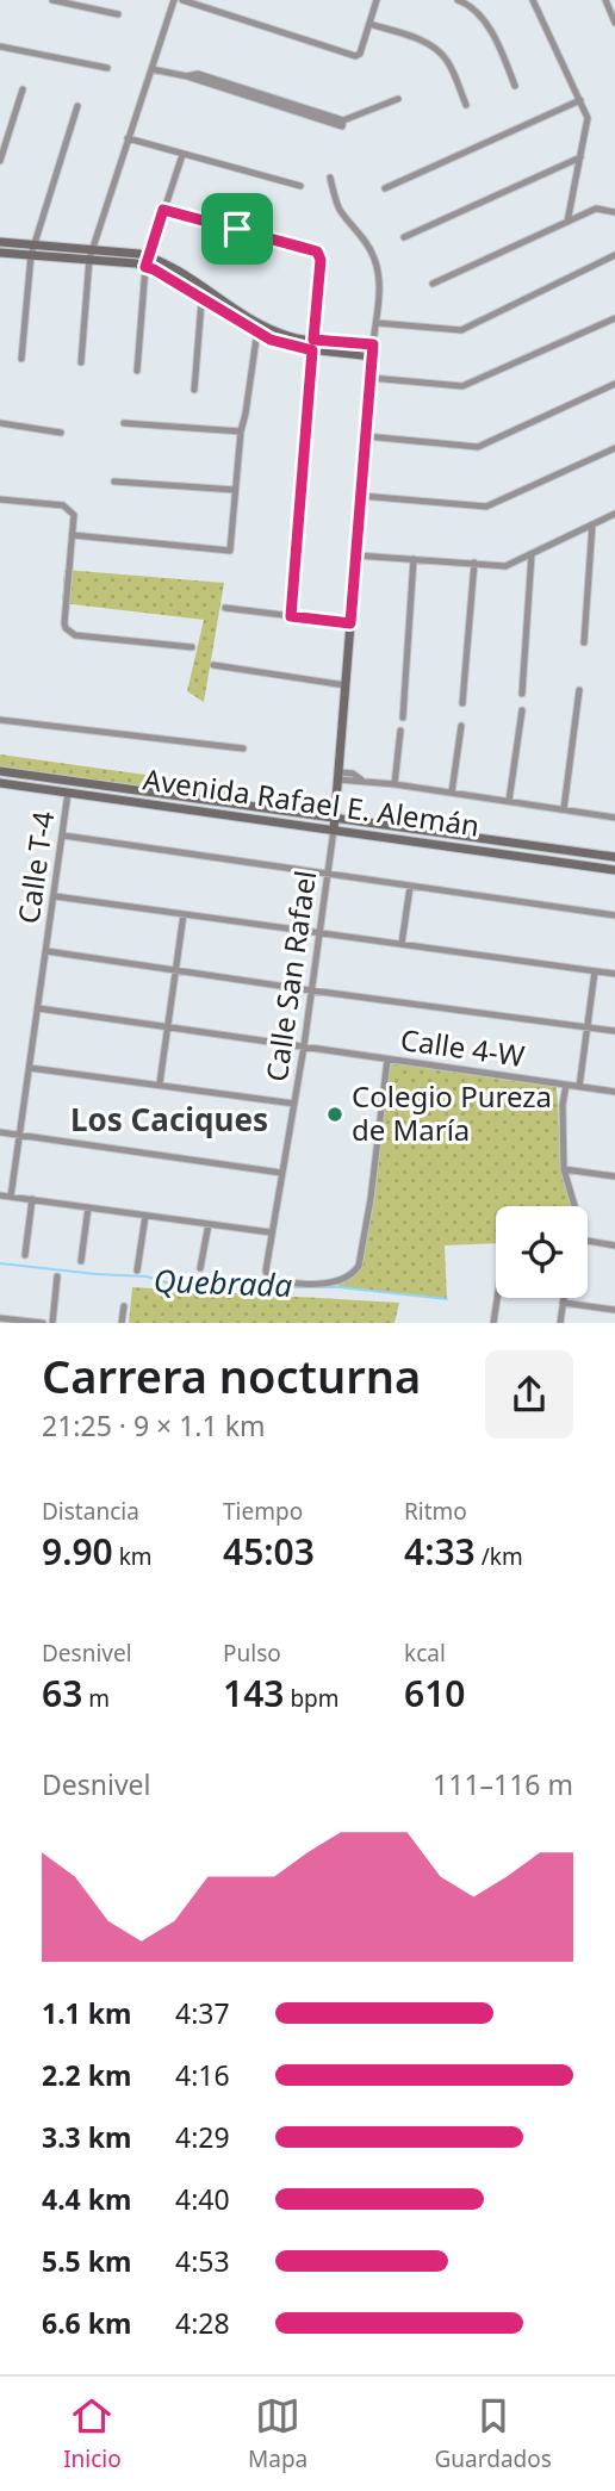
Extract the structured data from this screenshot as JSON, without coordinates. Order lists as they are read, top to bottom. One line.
{"streets":{"main road":["Avenida Rafael E. Alemán"],"street":["Calle T-4","Calle San Rafael","Calle 4-W"]},"crossings":[["Avenida Rafael E. Alemán","Calle T-4"],["Avenida Rafael E. Alemán","Calle San Rafael"],["Calle T-4","Calle 4-W"],["Calle San Rafael","Calle 4-W"]],"districts":["Los Caciques"],"water":["Quebrada"],"places":["Colegio Pureza de María"],"page":{"heading":["Carrera nocturna","21:25 · 9 × 1.1 km"],"stats":[["Distancia","9.90 km"],["Tiempo","45:03"],["Ritmo","4:33 /km"],["Desnivel","63 m"],["Pulso","143 bpm"],["kcal","610"]],"chart":["Desnivel","111–116 m"],"list":[{"name":"1.1 km","note":"4:37"},{"name":"2.2 km","note":"4:16"},{"name":"3.3 km","note":"4:29"},{"name":"4.4 km","note":"4:40"},{"name":"5.5 km","note":"4:53"},{"name":"6.6 km","note":"4:28"}],"tabs":["Inicio","Mapa","Guardados"]}}
